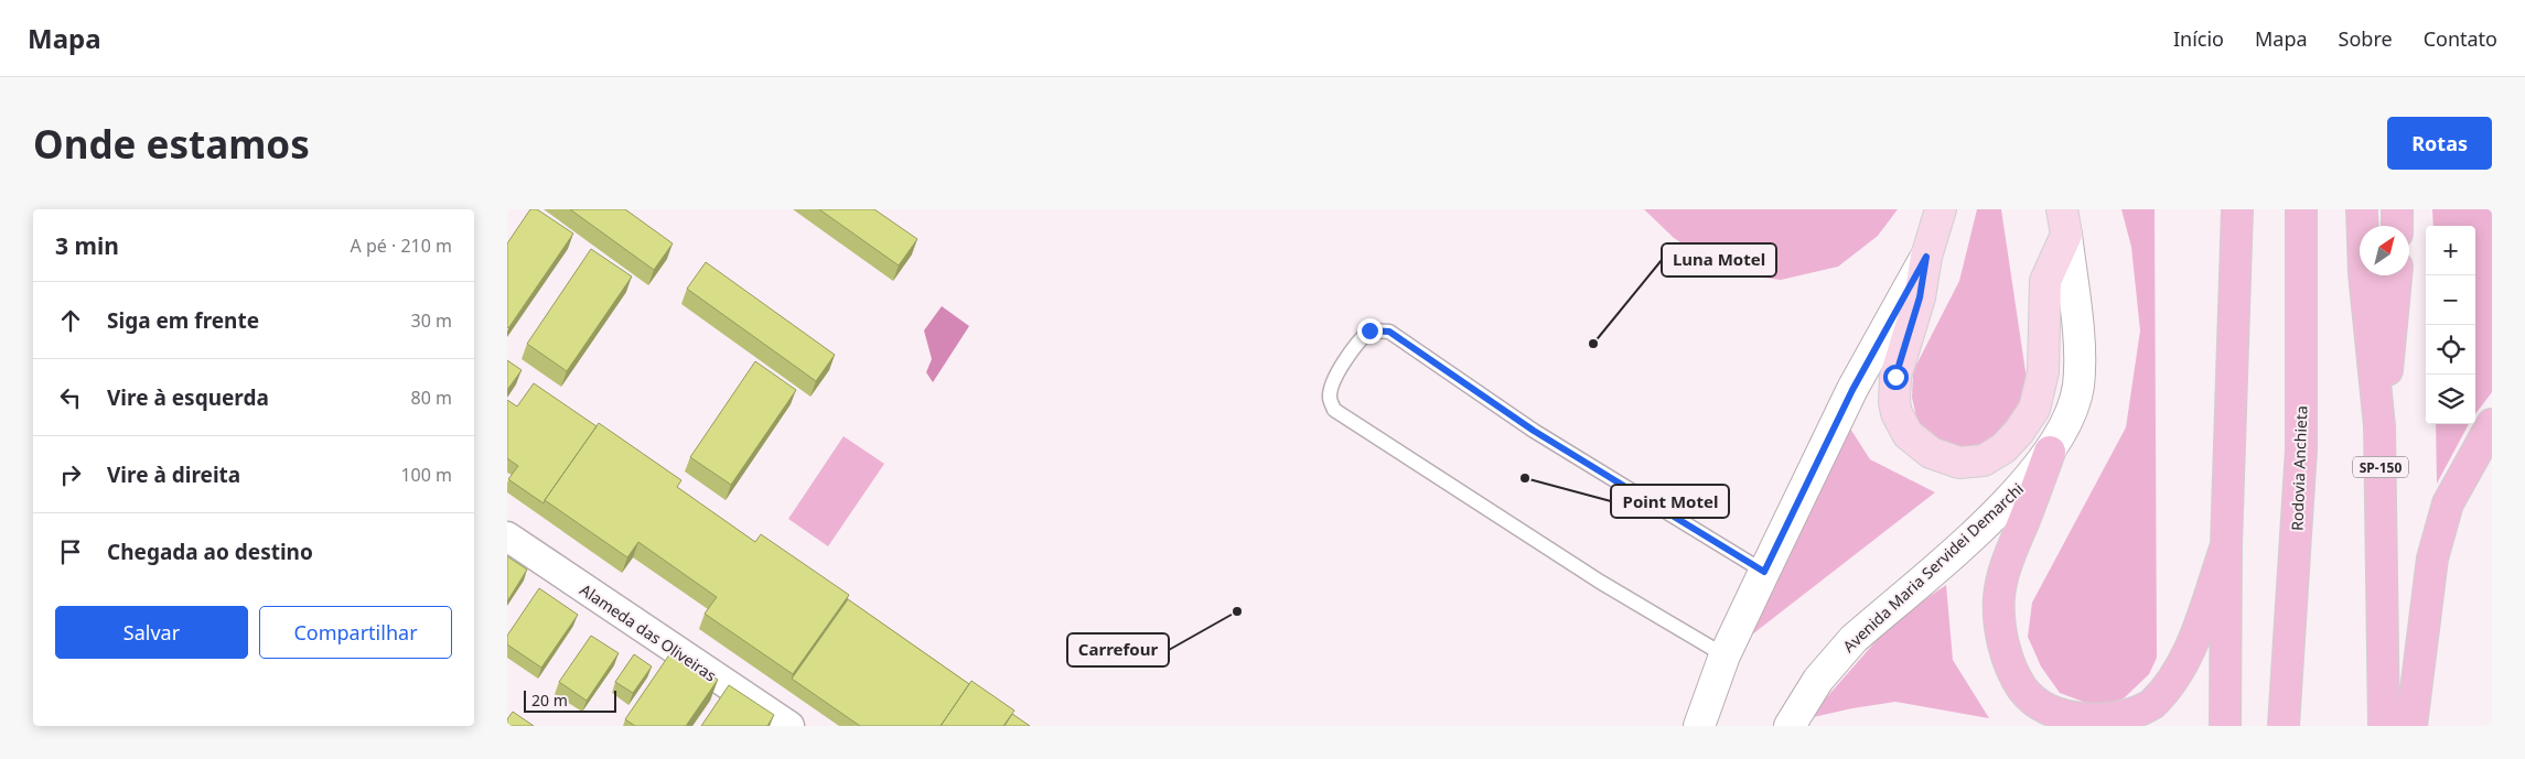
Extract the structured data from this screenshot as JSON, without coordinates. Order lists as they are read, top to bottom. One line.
{"streets":{"highway":["SP-150","Rodovia Anchieta"],"main road":["Avenida Maria Servidei Demarchi"],"street":["Alameda das Oliveiras"]},"places":["Luna Motel","Point Motel","Carrefour"],"scale_bar":"20 m","north":"top right","page":{"header":"Mapa","nav":["Início","Mapa","Sobre","Contato"],"buttons":["Rotas",["Salvar","Compartilhar"]],"title":"Onde estamos","heading":["3 min","A pé · 210 m"],"map_buttons":["+","−"],"list":[["Siga em frente","30 m"],["Vire à esquerda","80 m"],["Vire à direita","100 m"],"Chegada ao destino"],"scale":"20 m"}}
